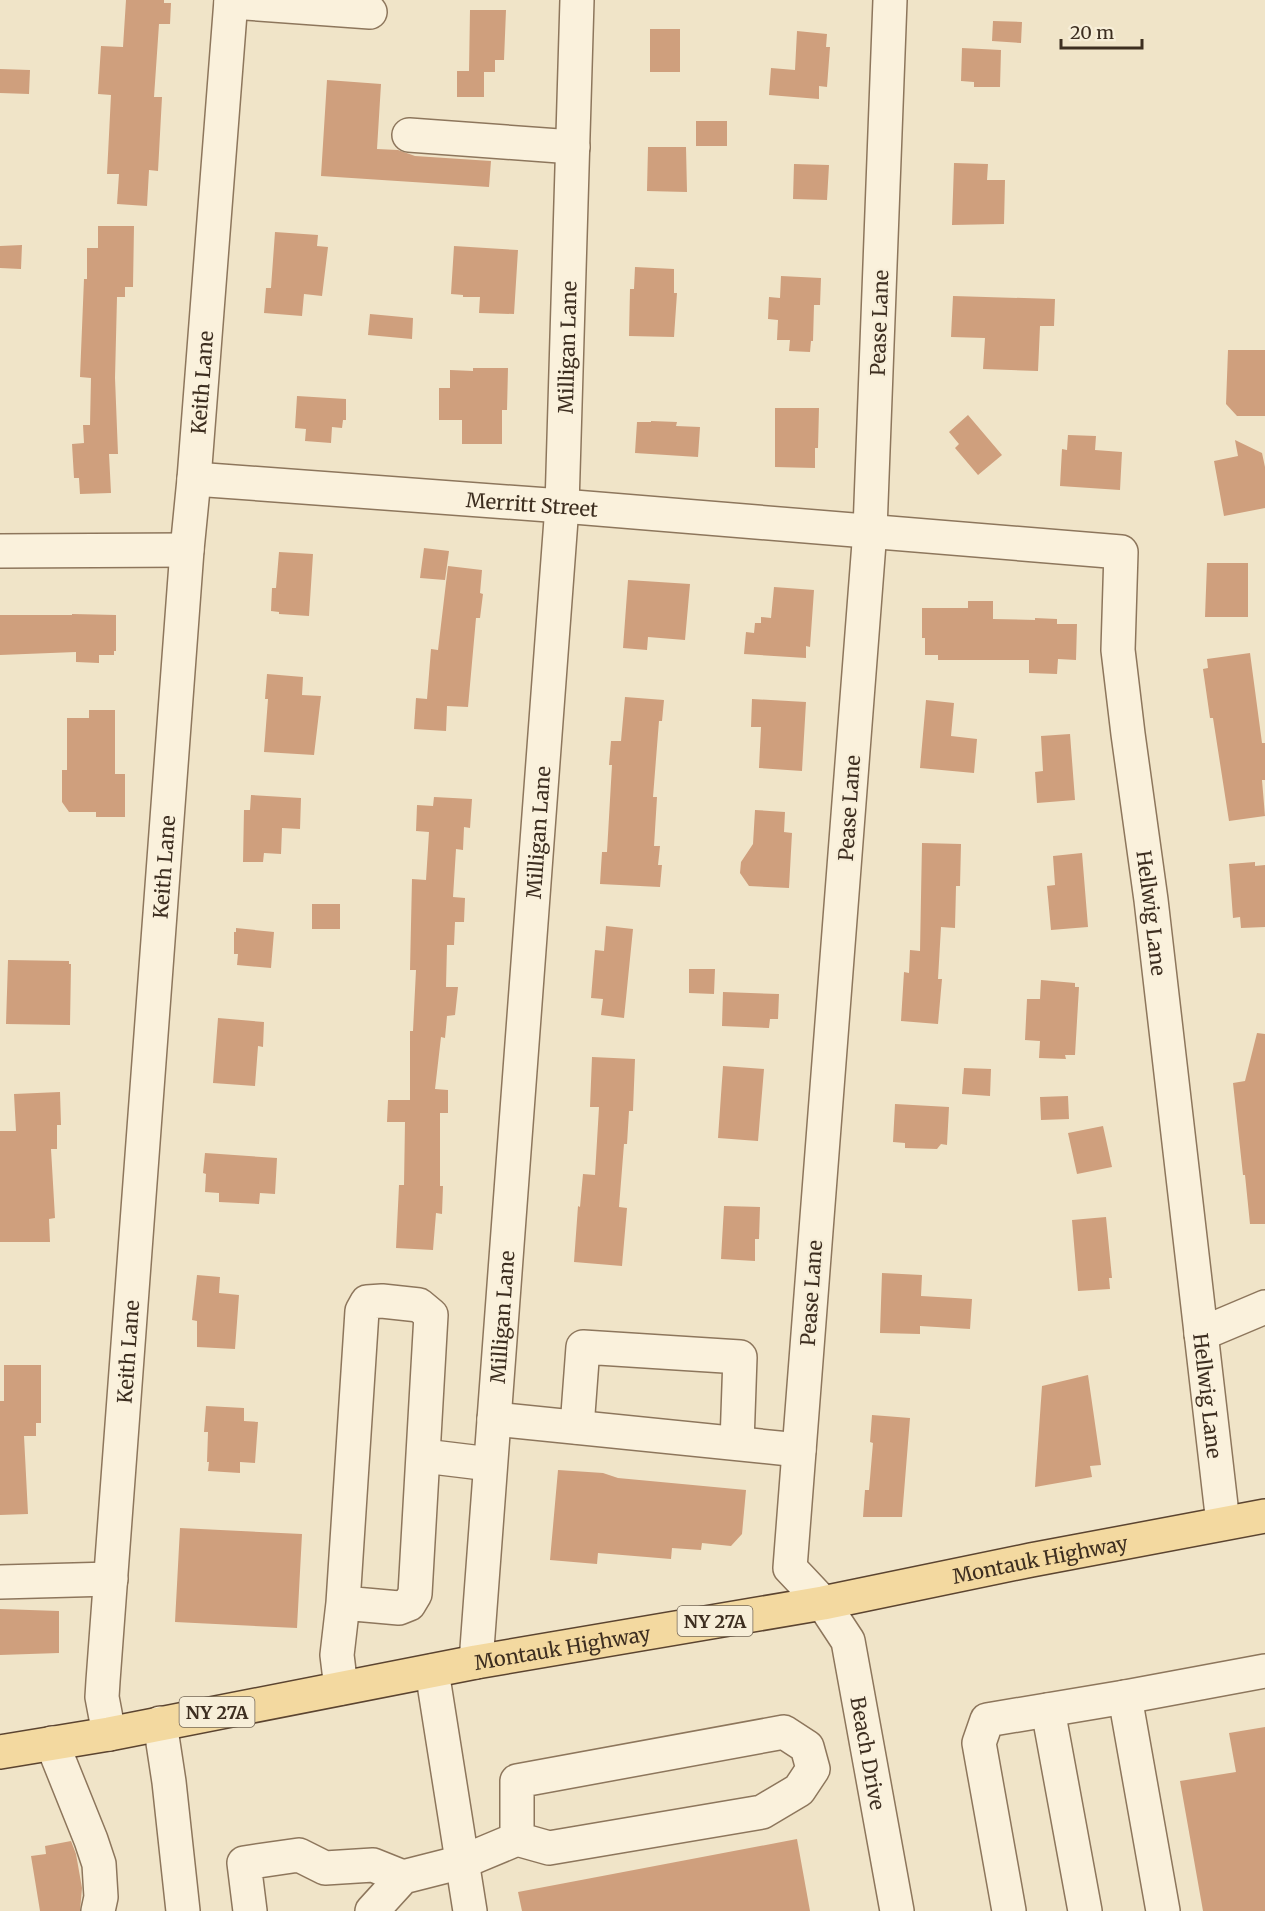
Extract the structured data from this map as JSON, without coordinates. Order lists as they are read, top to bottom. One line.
{"streets":{"main road":["Montauk Highway","NY 27A"],"street":["Pease Lane","Milligan Lane","Keith Lane","Merritt Street","Hellwig Lane","Beach Drive"]},"crossings":[["Pease Lane","Merritt Street"],["Pease Lane","Hellwig Lane"],["Pease Lane","Montauk Highway"],["Pease Lane","Beach Drive"],["Milligan Lane","Merritt Street"],["Milligan Lane","Montauk Highway"],["Keith Lane","Merritt Street"],["Keith Lane","Montauk Highway"],["Merritt Street","Hellwig Lane"],["Hellwig Lane","Montauk Highway"],["Montauk Highway","Beach Drive"]],"scale_bar":"20 m"}
